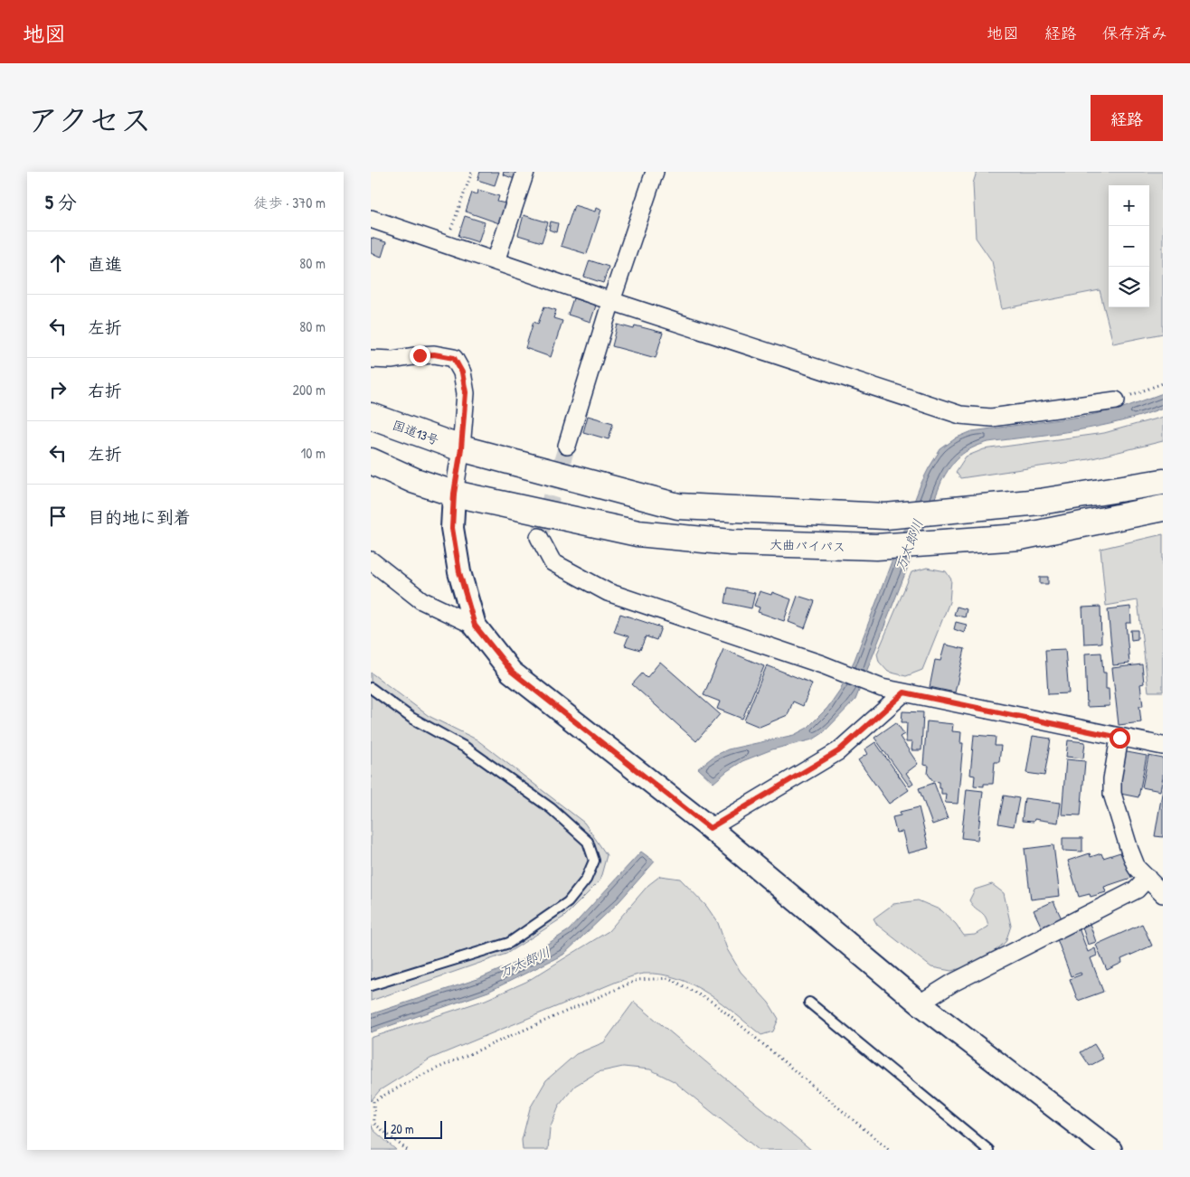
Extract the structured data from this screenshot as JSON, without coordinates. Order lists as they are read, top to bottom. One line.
{"streets":{"highway":["国道13号","大曲バイパス"]},"water":["万太郎川"],"scale_bar":"20 m","page":{"header":"地図","nav":["地図","経路","保存済み"],"title":"アクセス","buttons":"経路","heading":["5 分","徒歩 · 370 m"],"map_buttons":["+","−"],"list":[["直進","80 m"],["左折","80 m"],["右折","200 m"],["左折","10 m"],"目的地に到着"],"scale":"20 m"}}
